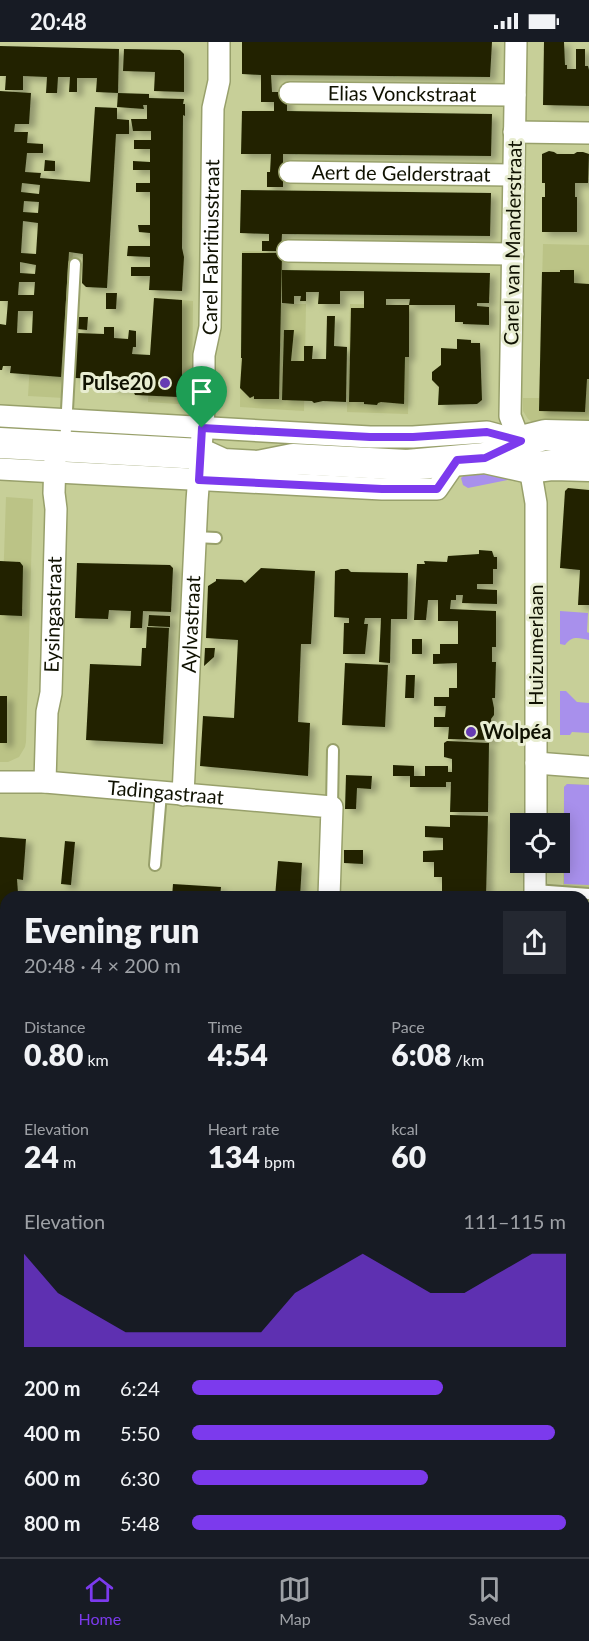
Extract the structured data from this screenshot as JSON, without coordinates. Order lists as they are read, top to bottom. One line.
{"streets":{"street":["Elias Vonckstraat","Aert de Gelderstraat","Carel van Manderstraat","Carel Fabritiusstraat","Eysingastraat","Aylvastraat","Huizumerlaan","Tadingastraat"]},"crossings":[["Elias Vonckstraat","Carel van Manderstraat"],["Aert de Gelderstraat","Carel van Manderstraat"],["Carel van Manderstraat","Huizumerlaan"],["Carel Fabritiusstraat","Aylvastraat"],["Eysingastraat","Tadingastraat"],["Aylvastraat","Tadingastraat"]],"places":["Pulse20","Wolpéa"],"page":{"status":"20:48","heading":["Evening run","20:48 · 4 × 200 m"],"stats":[["Distance","0.80 km"],["Time","4:54"],["Pace","6:08 /km"],["Elevation","24 m"],["Heart rate","134 bpm"],["kcal","60"]],"chart":["Elevation","111–115 m"],"list":[{"name":"200 m","note":"6:24"},{"name":"400 m","note":"5:50"},{"name":"600 m","note":"6:30"},{"name":"800 m","note":"5:48"}],"tabs":["Home","Map","Saved"]}}
